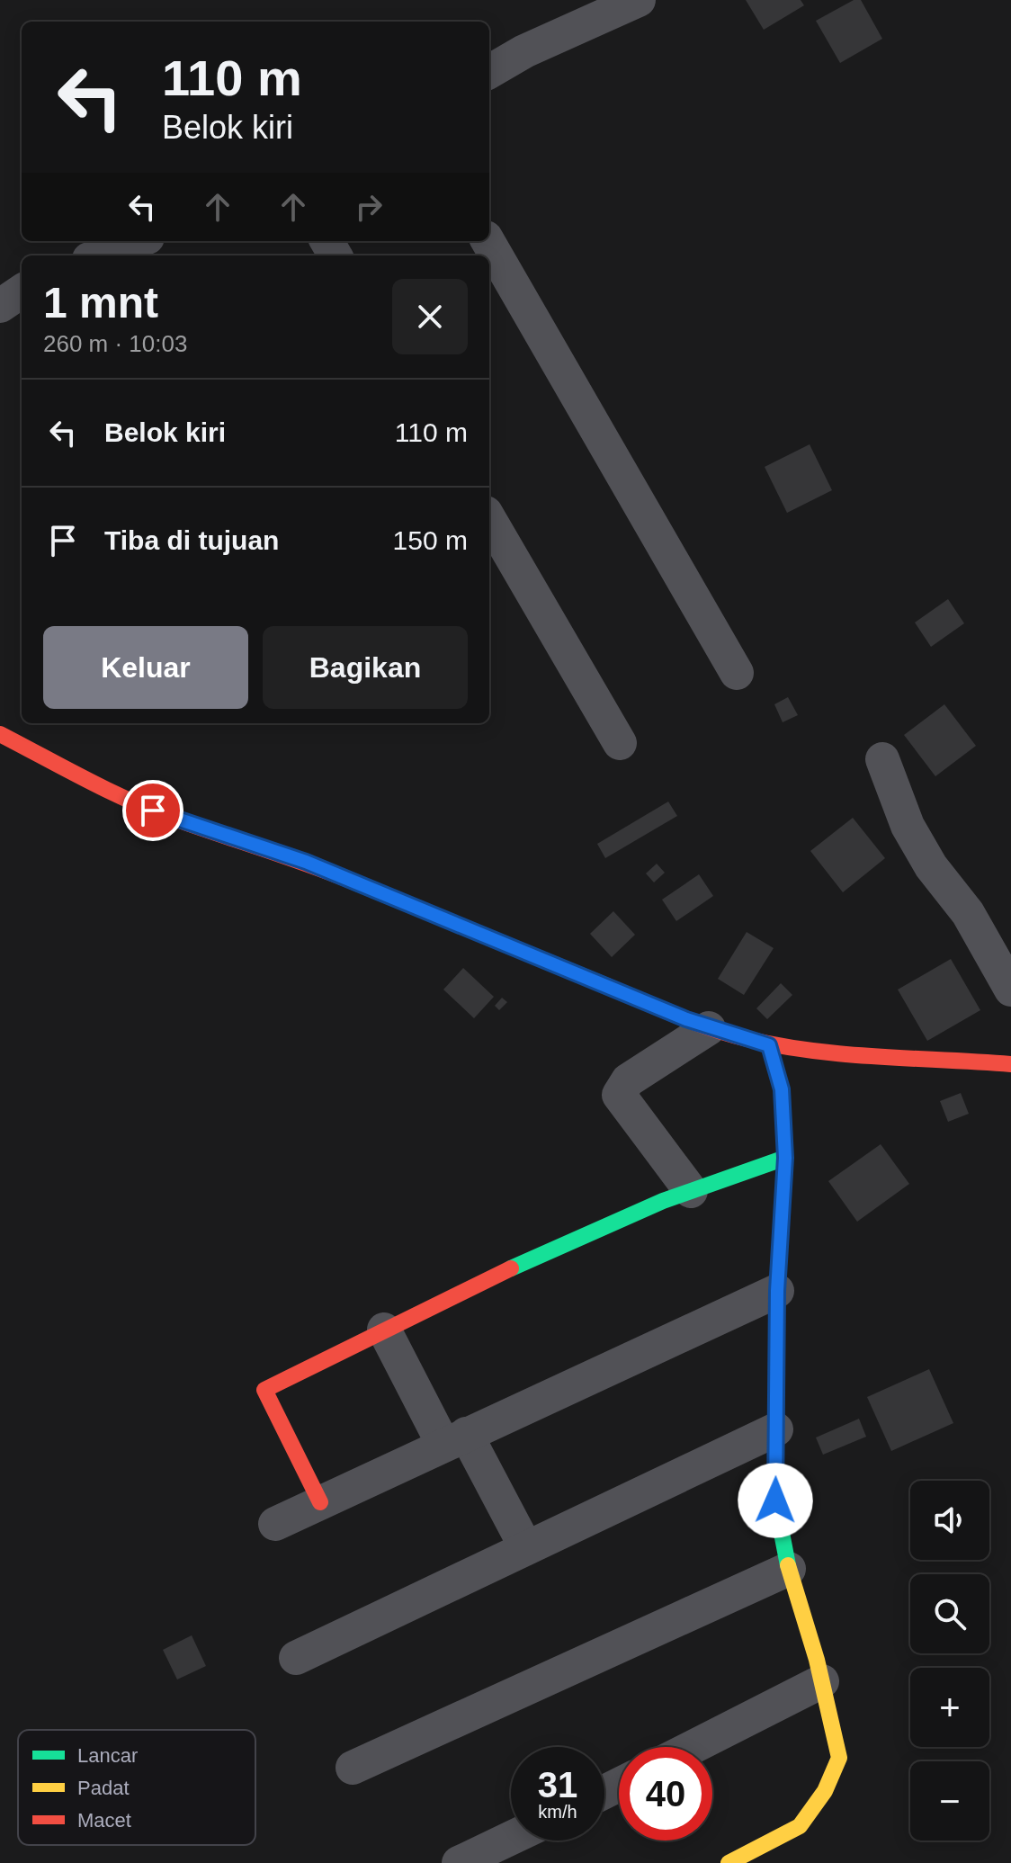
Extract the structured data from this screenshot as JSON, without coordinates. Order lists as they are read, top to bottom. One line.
{"legend":["Lancar","Padat","Macet"],"page":{"turn":["110 m","Belok kiri"],"heading":["1 mnt","260 m · 10:03"],"list":[{"name":"Belok kiri","value":"110 m"},{"name":"Tiba di tujuan","value":"150 m"}],"buttons":["Keluar","Bagikan"],"map_buttons":["+","−"],"speed":"31 km/h","limit":"40"}}
